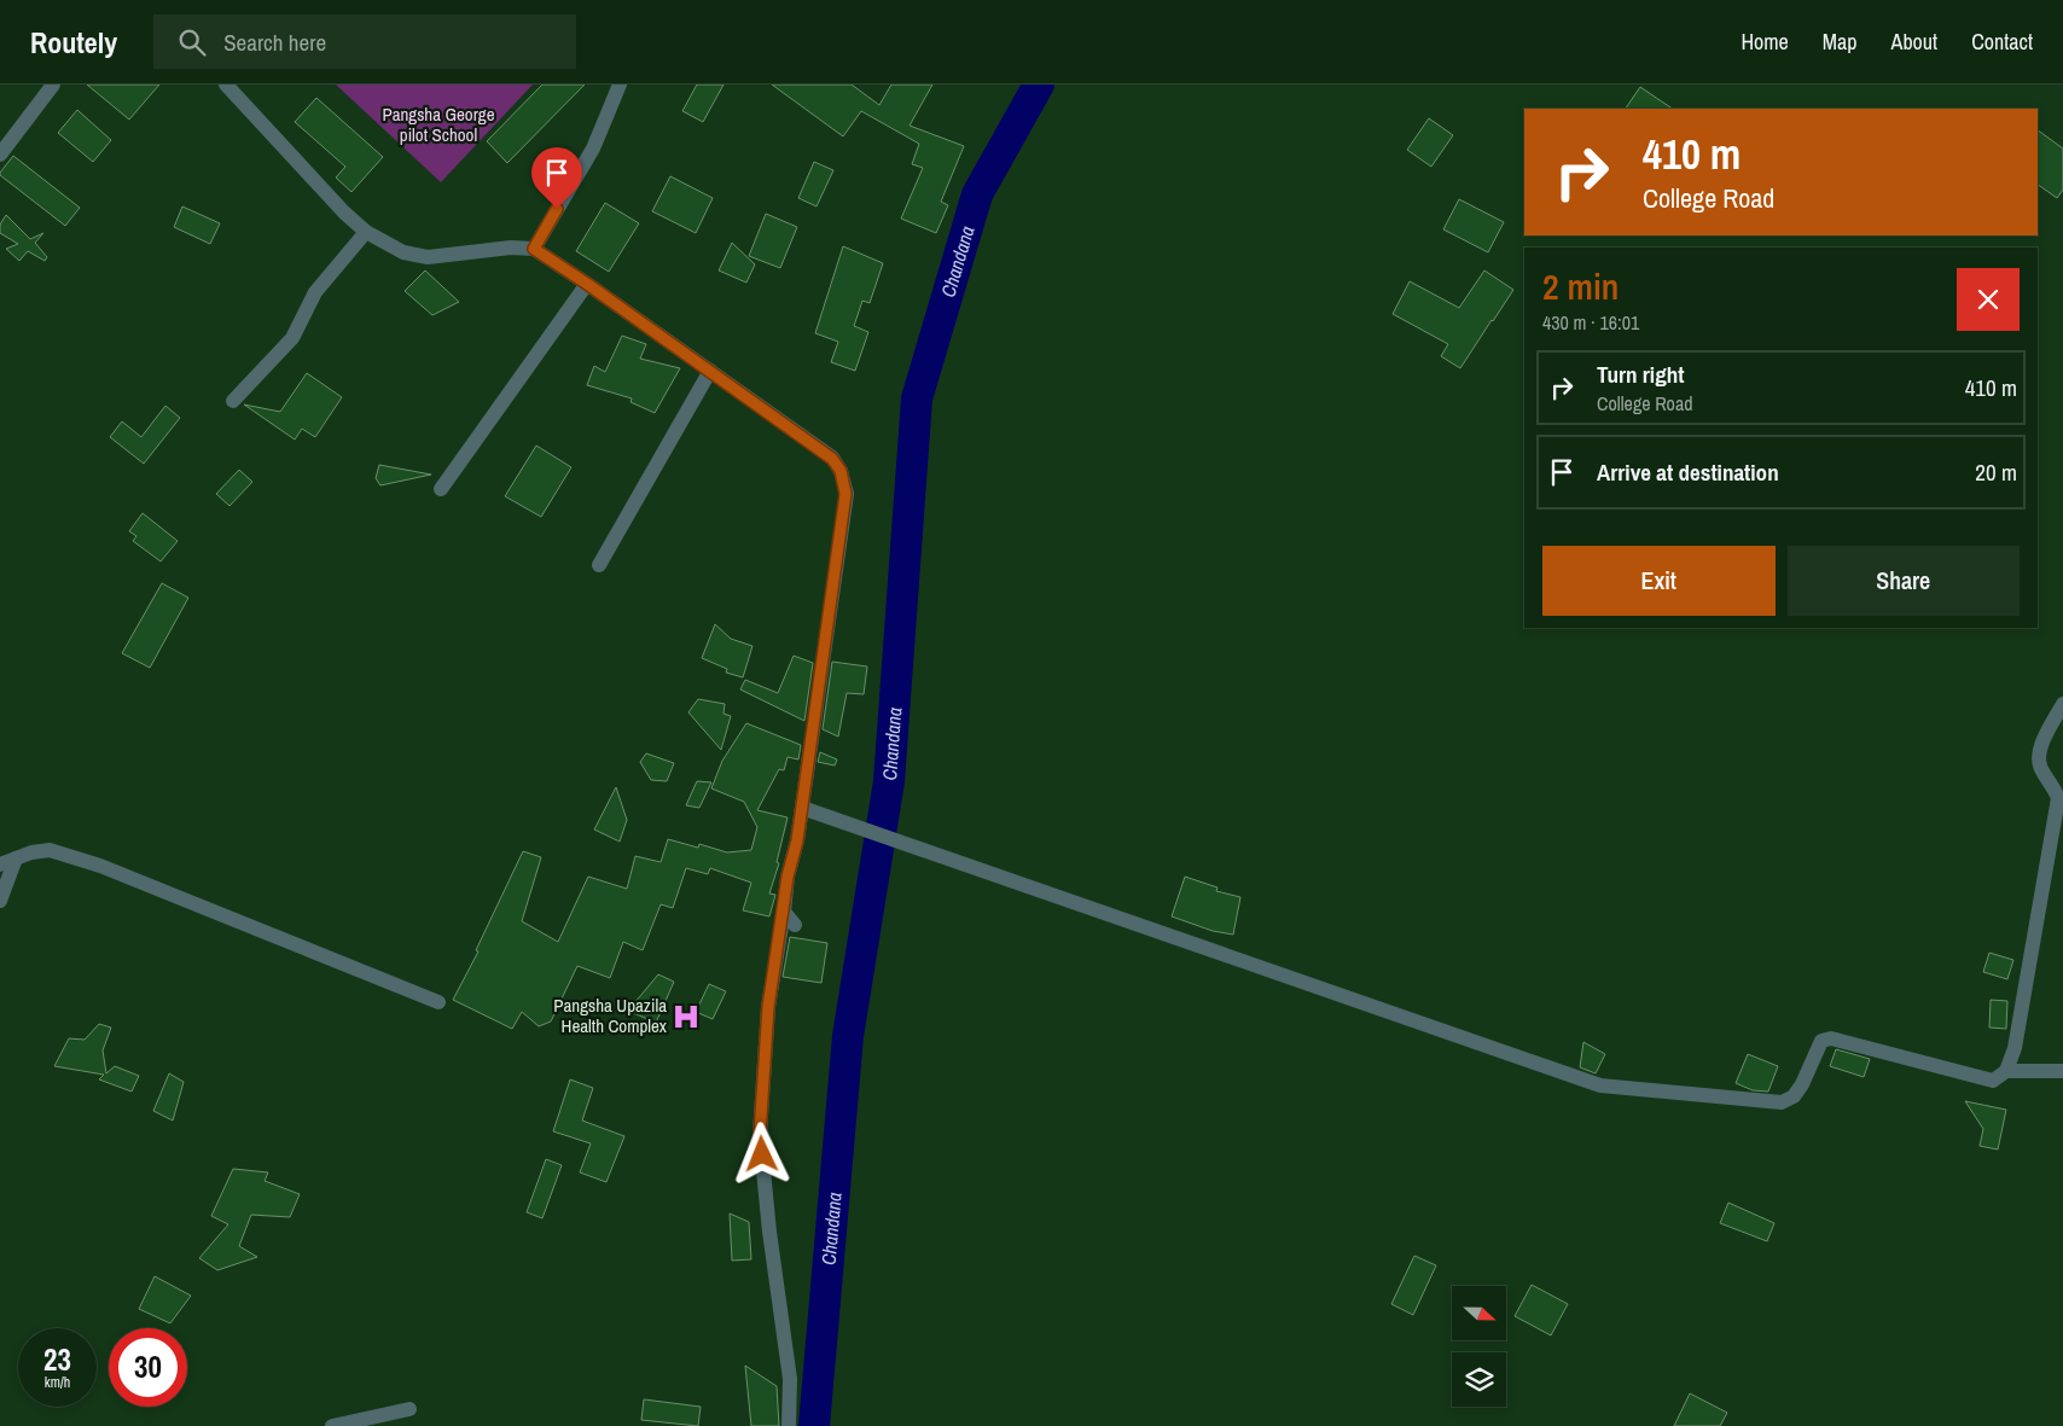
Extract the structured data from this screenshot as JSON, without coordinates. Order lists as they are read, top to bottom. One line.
{"water":["Chandana"],"parks":["Pangsha George pilot School"],"places":{"hospital":["Pangsha Upazila Health Complex"]},"north":"right","page":{"header":"Routely","search":"Search here","nav":["Home","Map","About","Contact"],"turn":["410 m","College Road"],"heading":["2 min","430 m · 16:01"],"list":[{"name":"Turn right","note":"College Road","value":"410 m"},{"name":"Arrive at destination","value":"20 m"}],"buttons":["Exit","Share"],"speed":"23 km/h","limit":"30"}}
